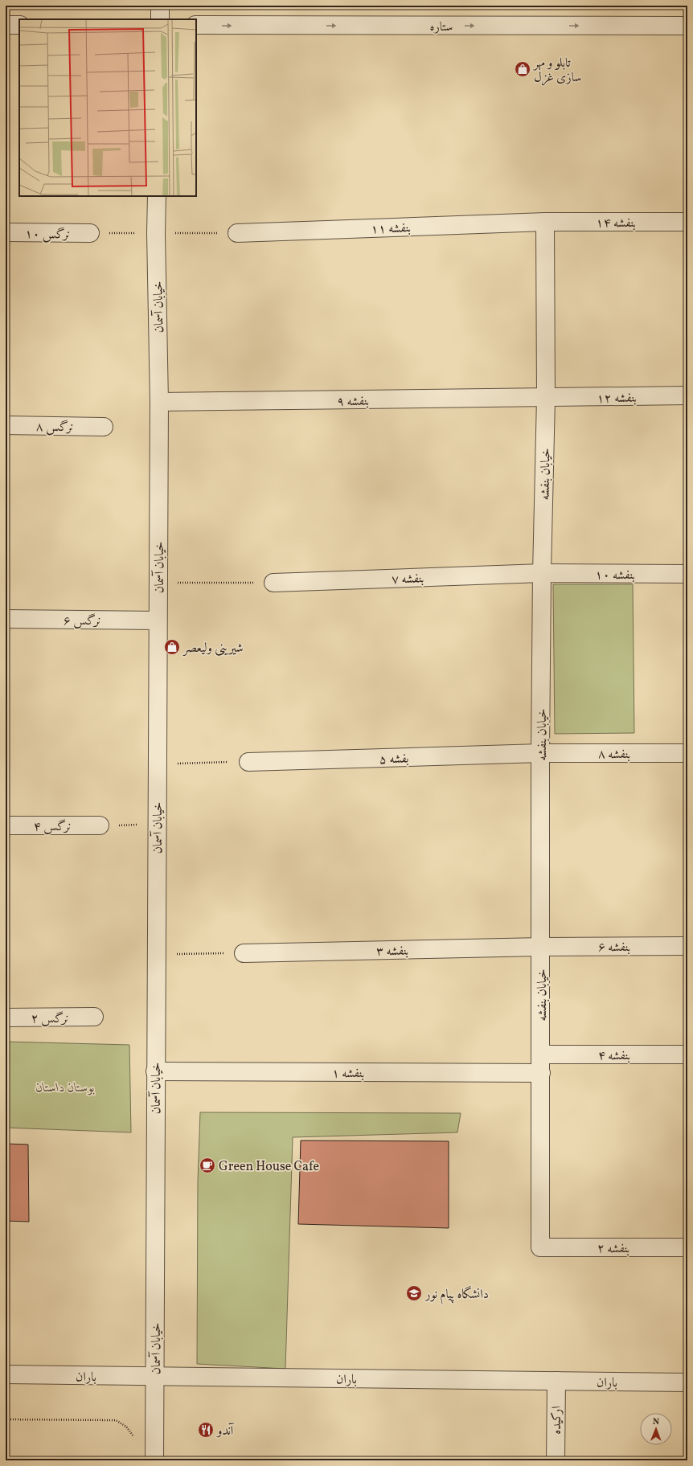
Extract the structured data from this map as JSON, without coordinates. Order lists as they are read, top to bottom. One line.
{"streets":{"street":["ستاره","بنفشه ۱۴","بنفشه ۱۱","نرگس ۱۰","خیابان آسمان","بنفشه ۱۲","بنفشه ۹","نرگس ۸","خیابان بنفشه","بنفشه ۱۰","بنفشه ۷","نرگس ۶","بنفشه ۸","بفشه ۵","نرگس ۴","بنفشه ۶","بنفشه ۳","نرگس ۲","بنفشه ۴","بنفشه ۱","بنفشه ۲","باران","ارکیده"]},"crossings":[["بنفشه ۱۴","بنفشه ۱۱"],["بنفشه ۱۴","خیابان بنفشه"],["بنفشه ۱۱","خیابان بنفشه"],["خیابان آسمان","بنفشه ۹"],["خیابان آسمان","نرگس ۶"],["خیابان آسمان","بنفشه ۱"],["خیابان آسمان","باران"],["بنفشه ۱۲","بنفشه ۹"],["بنفشه ۱۲","خیابان بنفشه"],["بنفشه ۹","خیابان بنفشه"],["خیابان بنفشه","بنفشه ۱۰"],["خیابان بنفشه","بنفشه ۷"],["خیابان بنفشه","بنفشه ۸"],["خیابان بنفشه","بفشه ۵"],["خیابان بنفشه","بنفشه ۶"],["خیابان بنفشه","بنفشه ۳"],["خیابان بنفشه","بنفشه ۴"],["خیابان بنفشه","بنفشه ۱"],["خیابان بنفشه","بنفشه ۲"],["بنفشه ۱۰","بنفشه ۷"],["بنفشه ۸","بفشه ۵"],["بنفشه ۶","بنفشه ۳"],["باران","ارکیده"]],"one_way":["ستاره"],"parks":["بوستان داستان"],"places":{"shop":["تابلو و مهر سازی غزل","شیرینی ولیعصر"],"cafe":["Green House Cafe"],"school or university":["دانشگاه پیام نور"],"restaurant":["آندو"]},"north":"top"}
